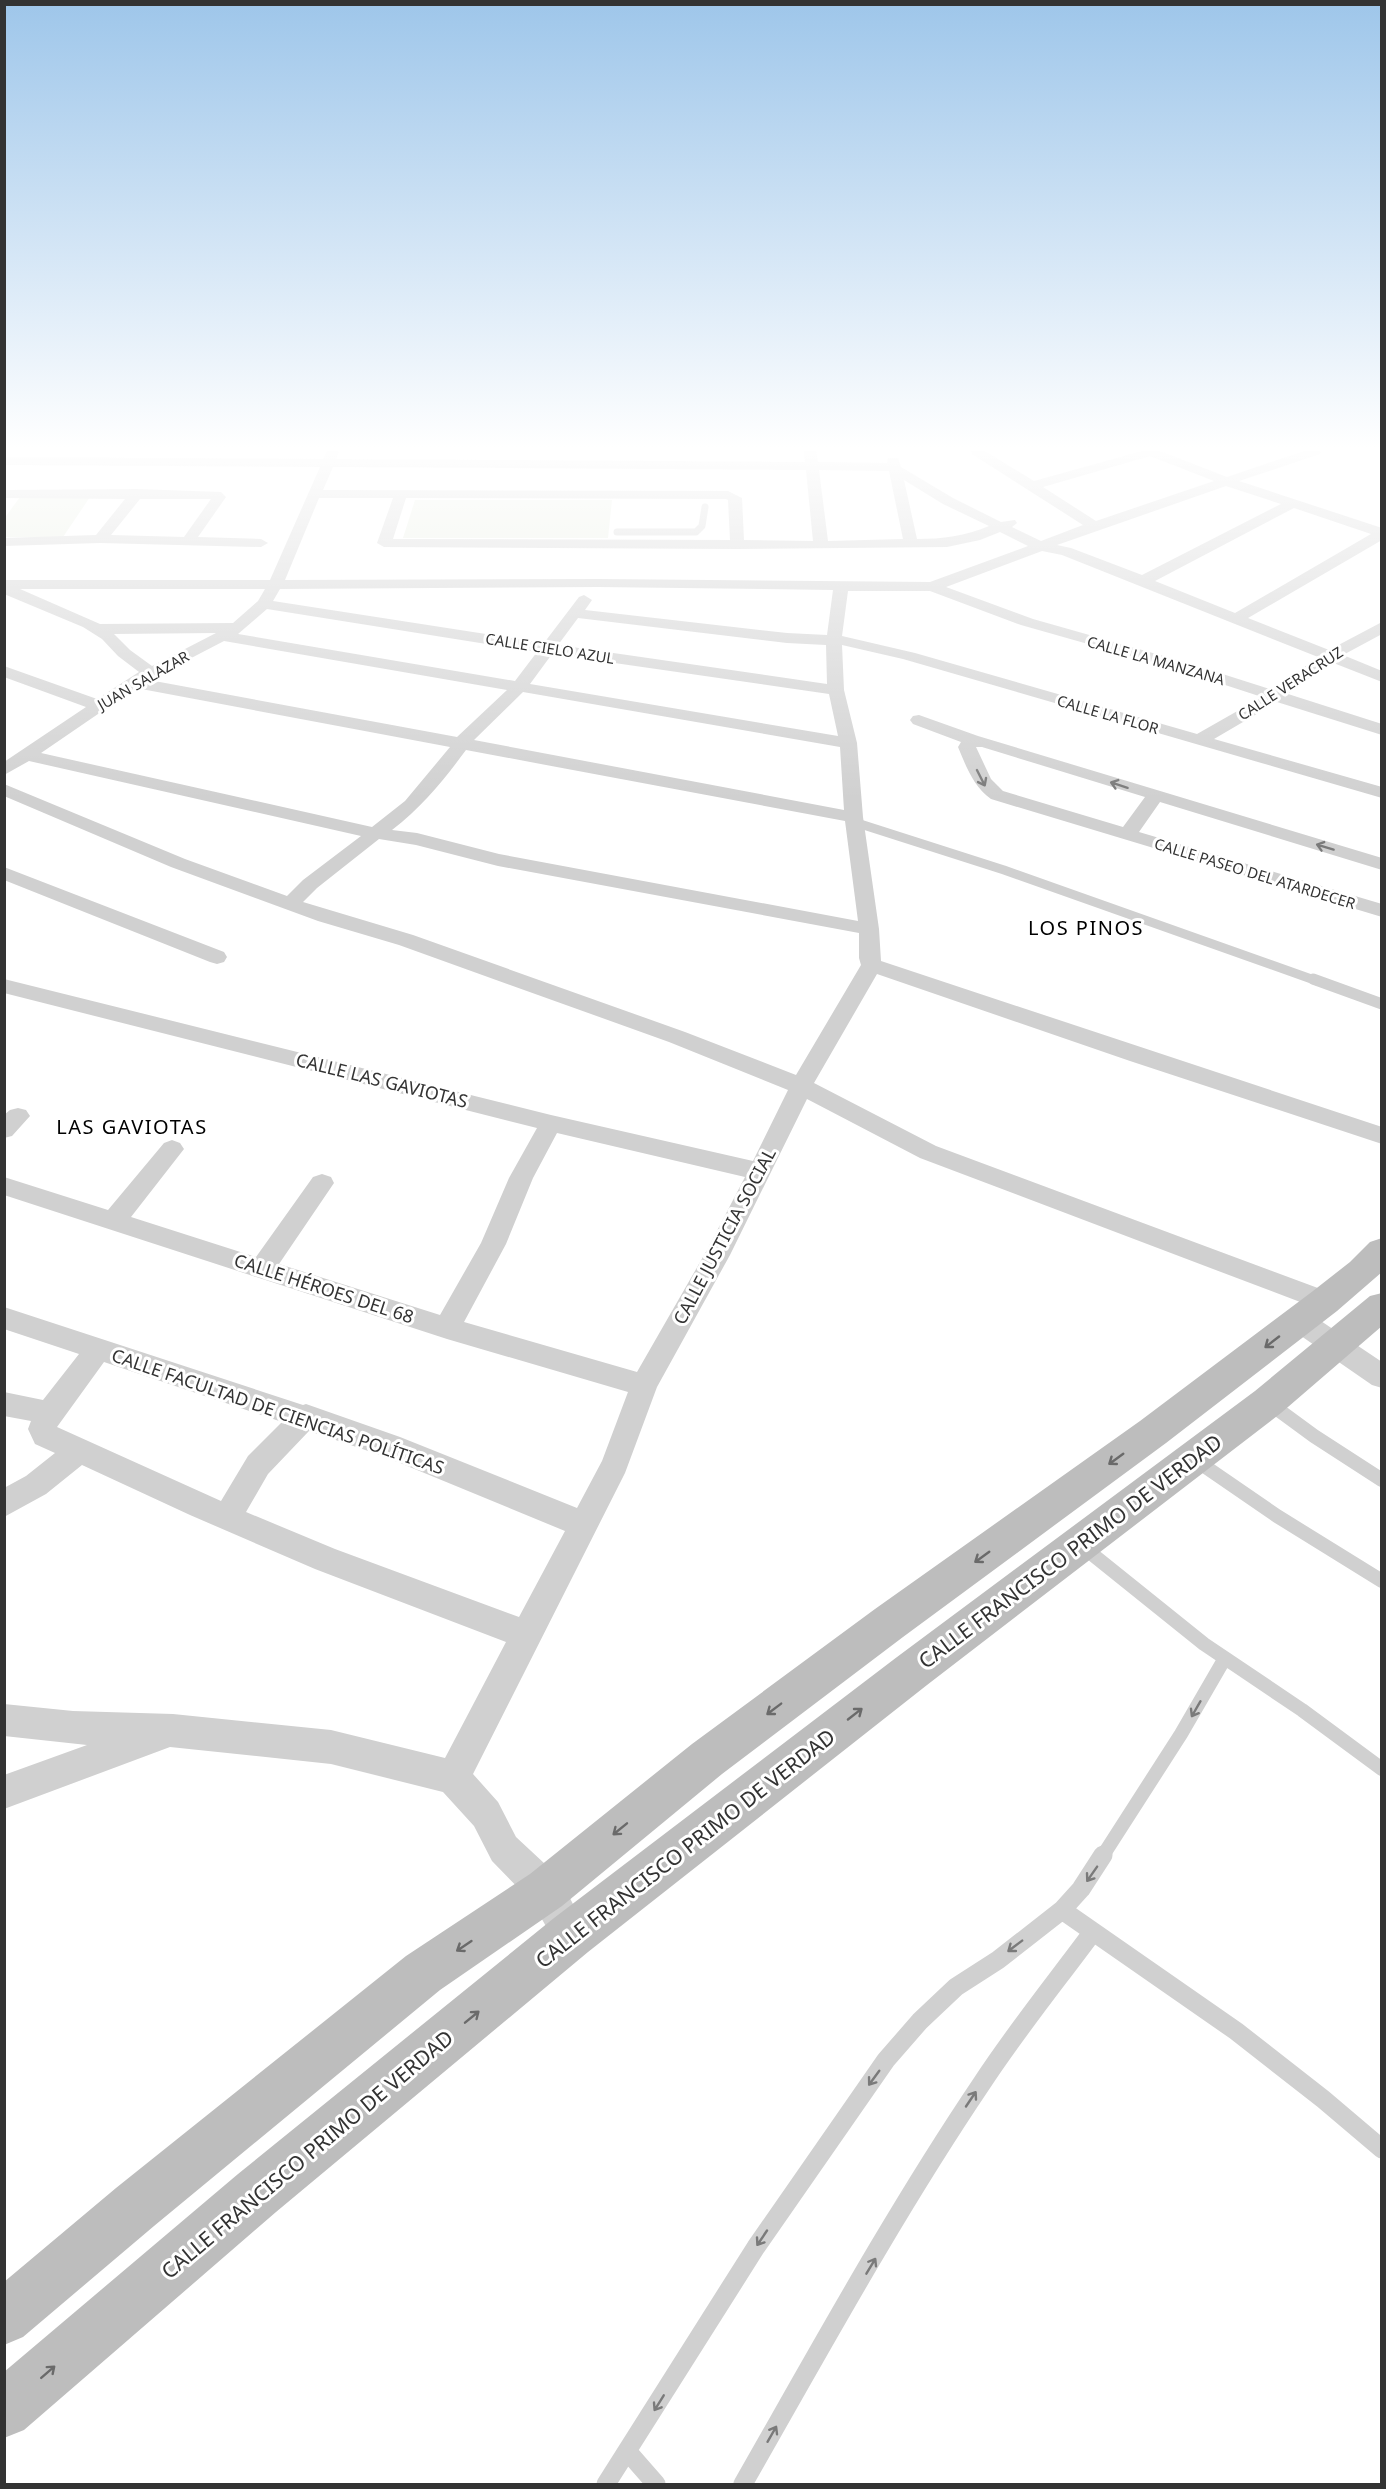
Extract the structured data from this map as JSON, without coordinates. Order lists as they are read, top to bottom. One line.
{"streets":{"main road":["CALLE FRANCISCO PRIMO DE VERDAD"],"street":["CALLE CIELO AZUL","CALLE LA MANZANA","JUAN SALAZAR","CALLE VERACRUZ","CALLE LA FLOR","CALLE PASEO DEL ATARDECER","CALLE LAS GAVIOTAS","CALLE JUSTICIA SOCIAL","CALLE HÉROES DEL 68","CALLE FACULTAD DE CIENCIAS POLÍTICAS"]},"crossings":[["CALLE CIELO AZUL","JUAN SALAZAR"],["CALLE LA MANZANA","CALLE VERACRUZ"],["CALLE VERACRUZ","CALLE LA FLOR"],["CALLE LAS GAVIOTAS","CALLE JUSTICIA SOCIAL"],["CALLE JUSTICIA SOCIAL","CALLE HÉROES DEL 68"],["CALLE JUSTICIA SOCIAL","CALLE FACULTAD DE CIENCIAS POLÍTICAS"]],"districts":["LOS PINOS","LAS GAVIOTAS"]}
